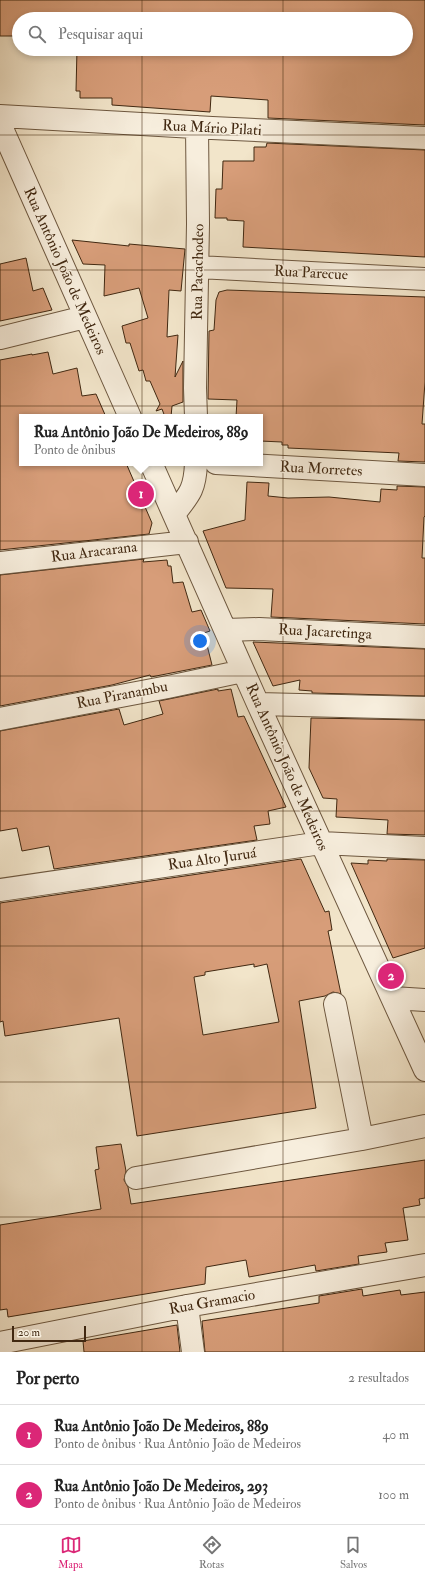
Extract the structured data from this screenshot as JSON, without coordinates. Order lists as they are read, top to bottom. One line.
{"streets":{"street":["Rua Mário Pilati","Rua Antônio João de Medeiros","Rua Pacachodeo","Rua Parecue","Rua Morretes","Rua Aracarana","Rua Jacaretinga","Rua Piranambu","Rua Alto Juruá","Rua Gramacio"]},"crossings":[["Rua Mário Pilati","Rua Pacachodeo"],["Rua Antônio João de Medeiros","Rua Aracarana"],["Rua Antônio João de Medeiros","Rua Jacaretinga"],["Rua Antônio João de Medeiros","Rua Piranambu"],["Rua Antônio João de Medeiros","Rua Alto Juruá"],["Rua Pacachodeo","Rua Parecue"]],"scale_bar":"20 m","page":{"search":"Pesquisar aqui","popup":["Rua Antônio João De Medeiros, 889","Ponto de ônibus"],"pins":["1","2"],"scale":"20 m","heading":["Por perto","2 resultados"],"list":[{"mark":"1","name":"Rua Antônio João De Medeiros, 889","note":"Ponto de ônibus · Rua Antônio João de Medeiros","value":"40 m"},{"mark":"2","name":"Rua Antônio João De Medeiros, 293","note":"Ponto de ônibus · Rua Antônio João de Medeiros","value":"100 m"}],"nav":["Mapa","Rotas","Salvos"]}}
